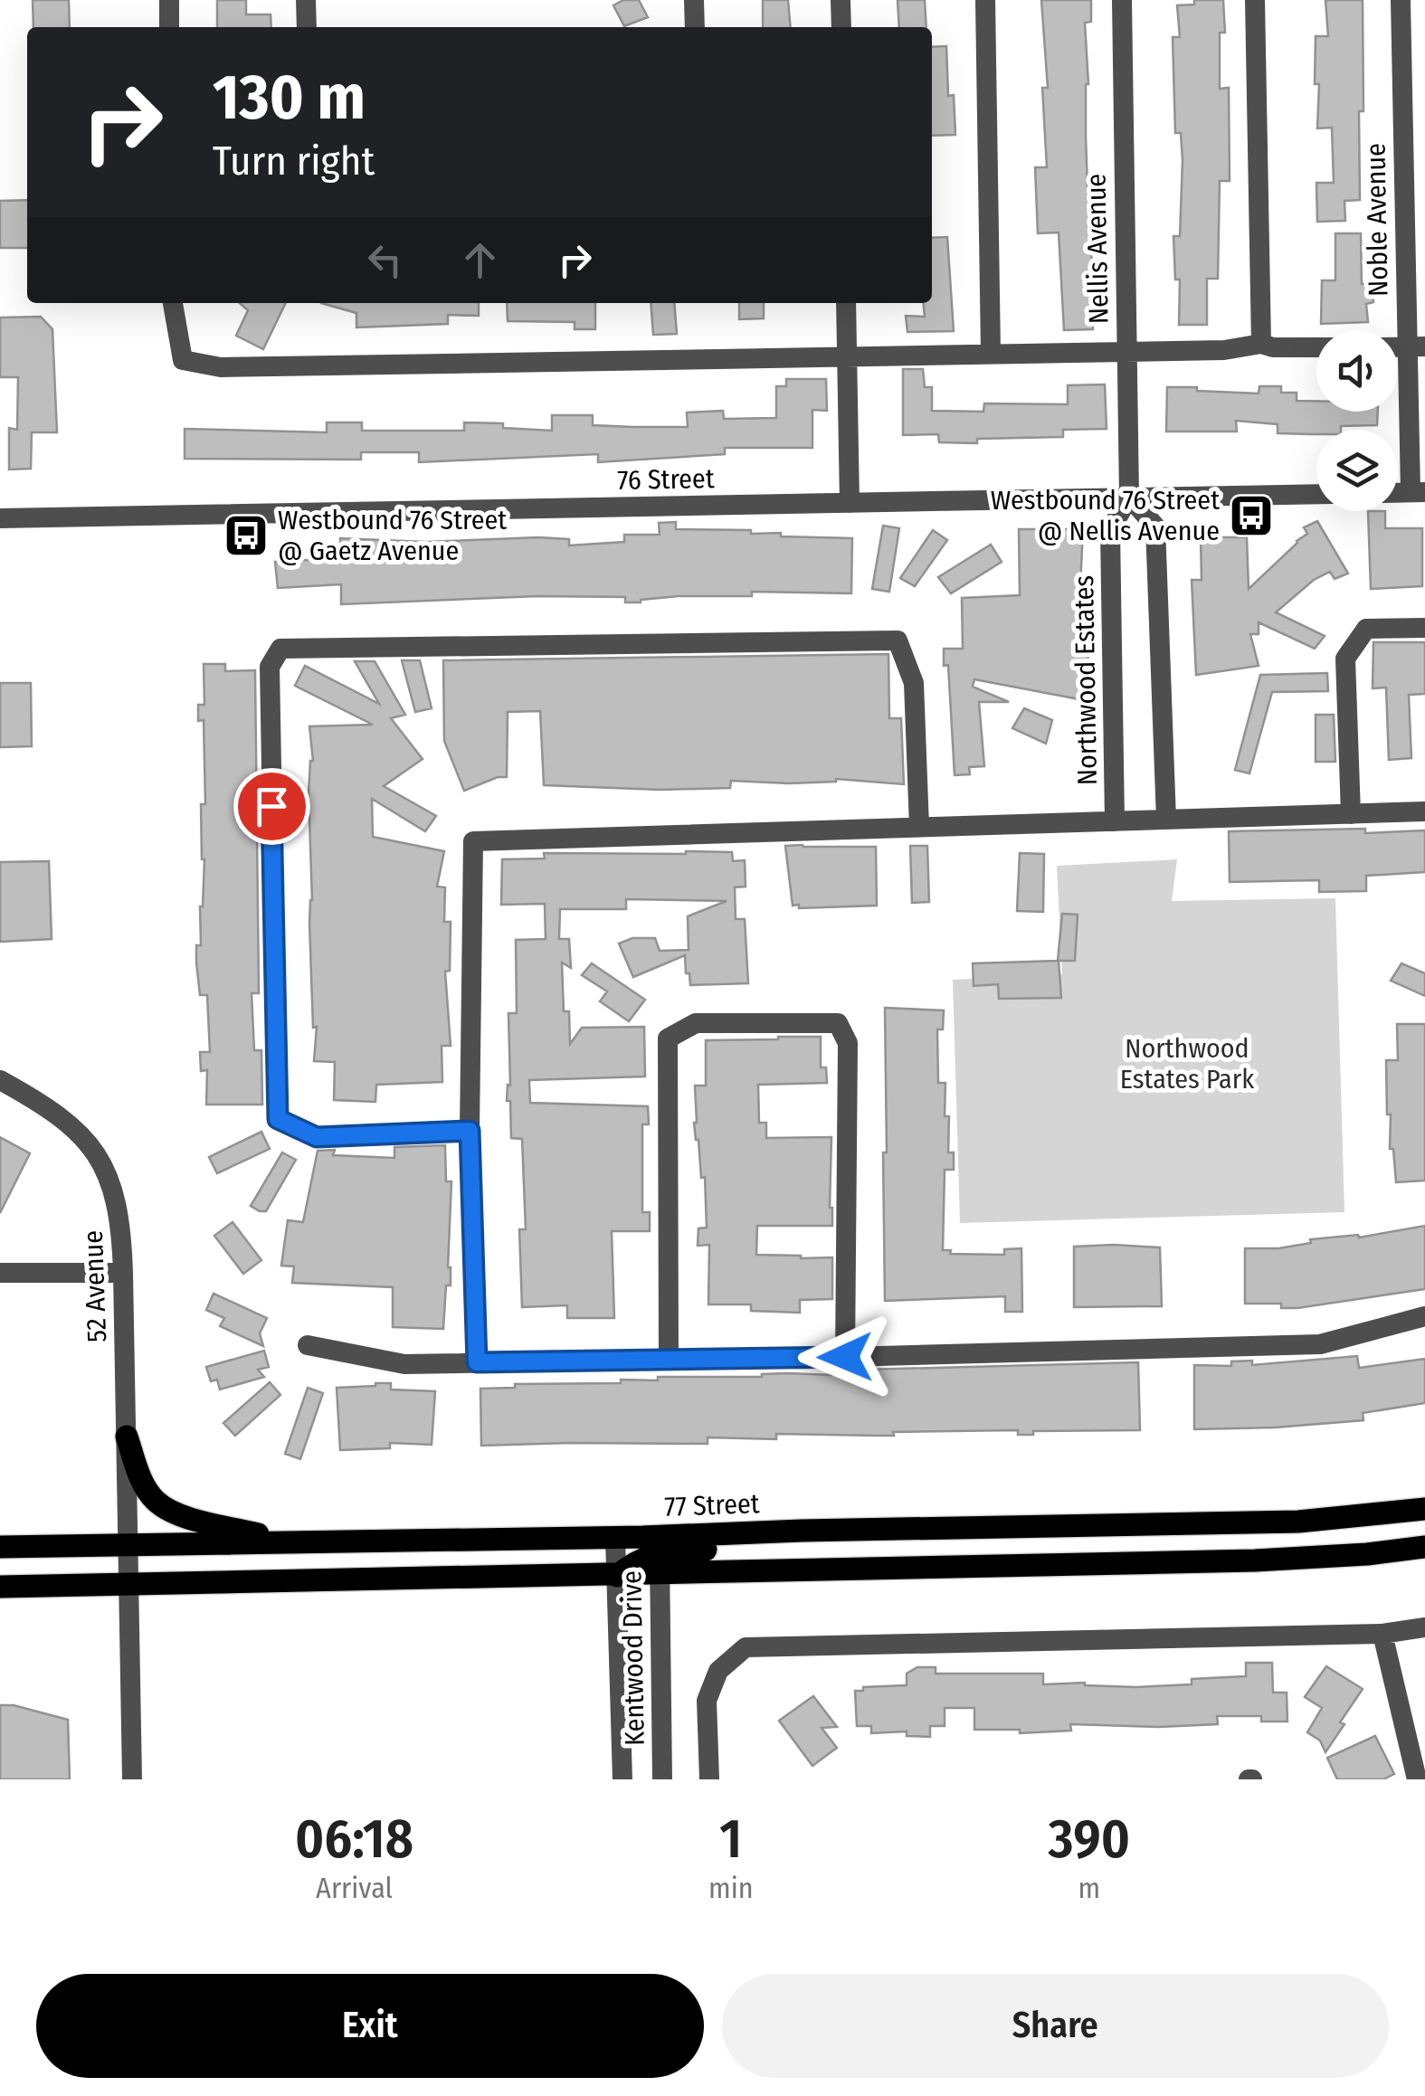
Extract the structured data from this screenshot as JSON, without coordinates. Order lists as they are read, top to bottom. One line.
{"streets":{"main road":["77 Street"],"street":["Noble Avenue","Nellis Avenue","76 Street","Northwood Estates","52 Avenue","Kentwood Drive"]},"crossings":[["Nellis Avenue","76 Street"],["Nellis Avenue","Northwood Estates"],["76 Street","Northwood Estates"],["52 Avenue","77 Street"],["77 Street","Kentwood Drive"]],"parks":["Northwood Estates Park"],"places":{"bus stop":["Westbound 76 Street @ Nellis Avenue","Westbound 76 Street @ Gaetz Avenue"]},"page":{"turn":["130 m","Turn right"],"eta":["06:18","Arrival","1","min","390","m"],"buttons":["Exit","Share"]}}
